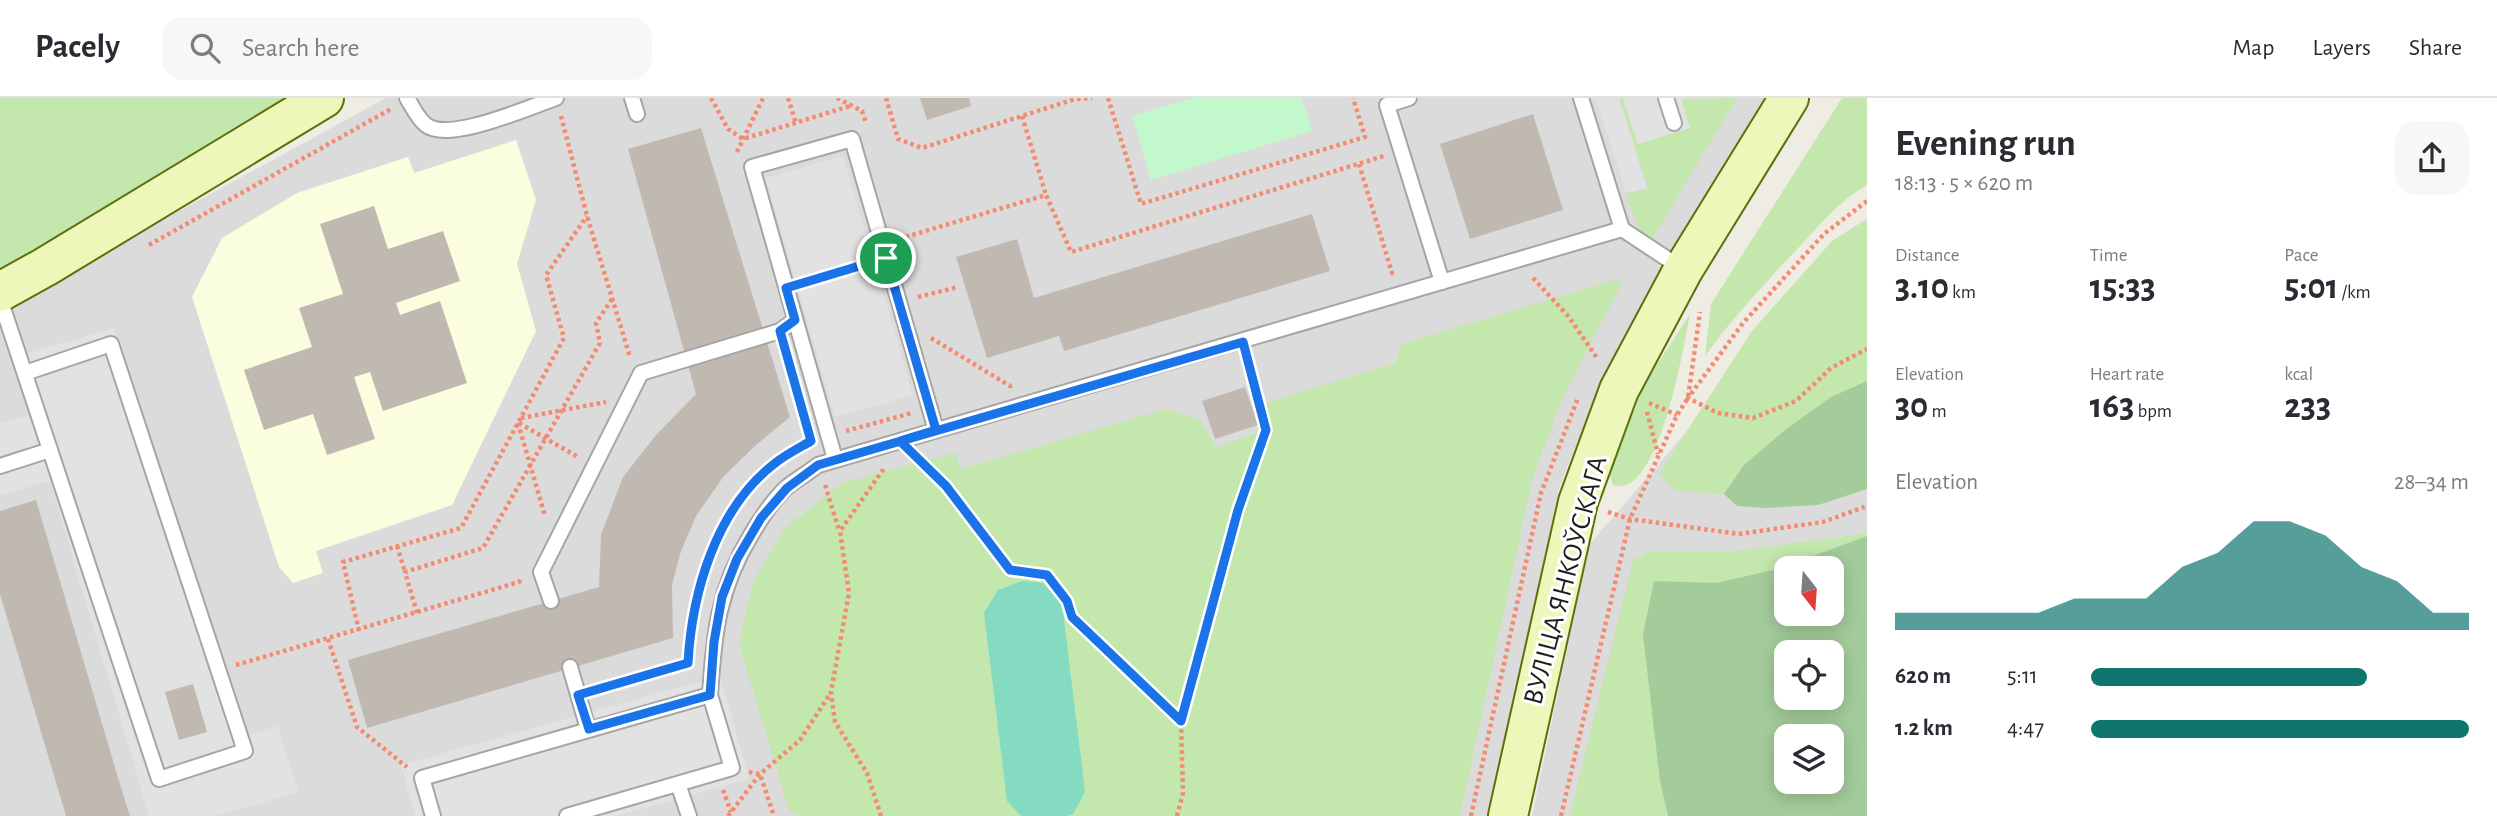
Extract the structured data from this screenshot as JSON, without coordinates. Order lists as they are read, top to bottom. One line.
{"streets":{"street":["ВУЛІЦА ЯНКОЎСКАГА"]},"north":"bottom","page":{"header":"Pacely","search":"Search here","nav":["Map","Layers","Share"],"heading":["Evening run","18:13 · 5 × 620 m"],"stats":[["Distance","3.10 km"],["Time","15:33"],["Pace","5:01 /km"],["Elevation","30 m"],["Heart rate","163 bpm"],["kcal","233"]],"chart":["Elevation","28–34 m"],"list":[{"name":"620 m","note":"5:11"},{"name":"1.2 km","note":"4:47"}]}}
